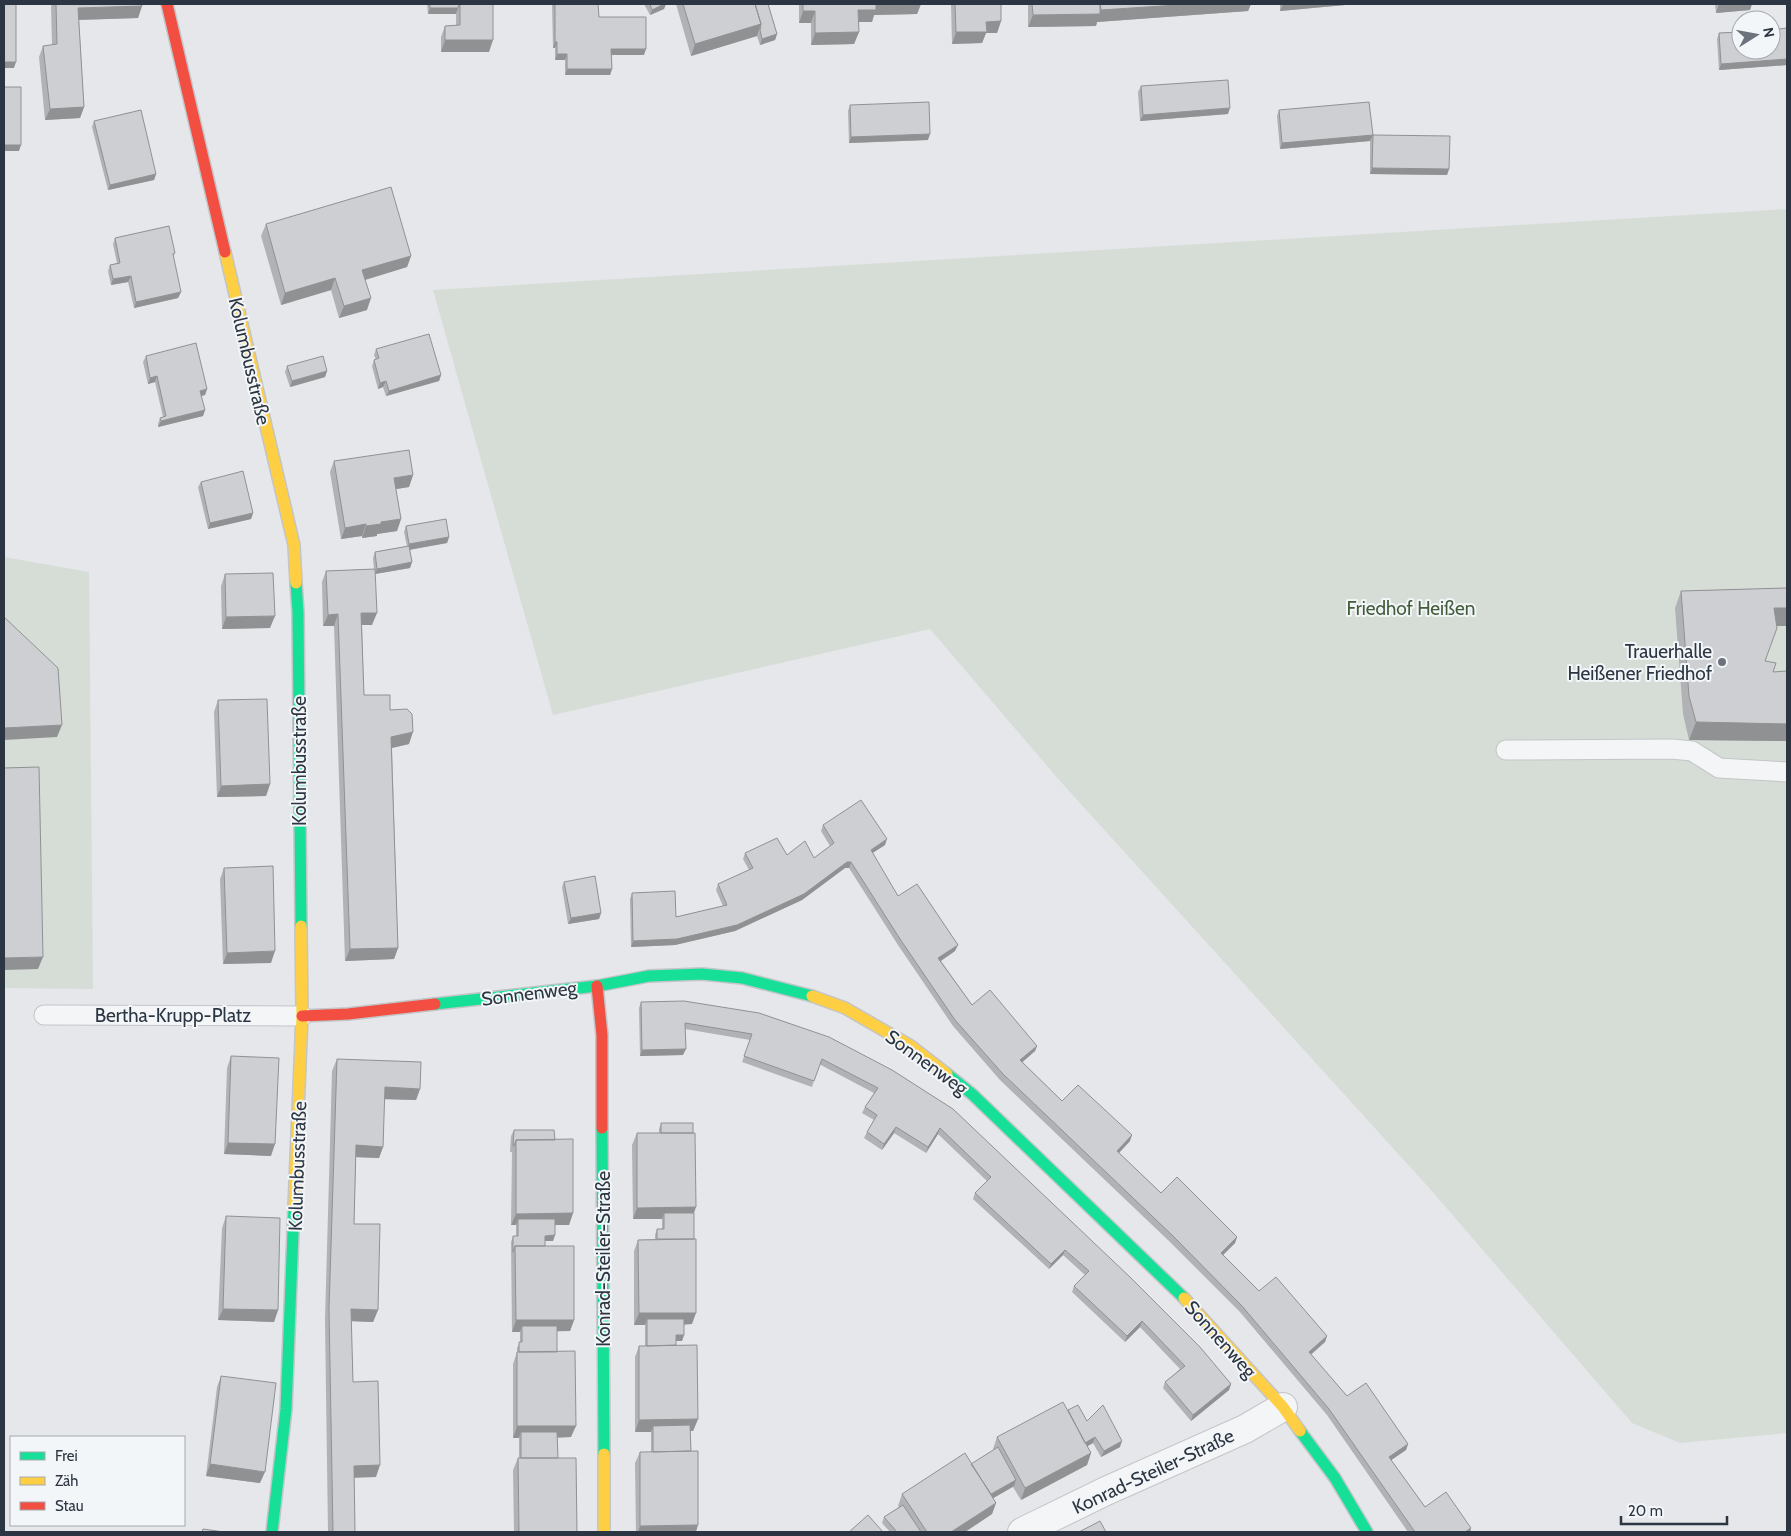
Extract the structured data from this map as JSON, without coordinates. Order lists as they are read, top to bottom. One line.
{"streets":{"street":["Kolumbusstraße","Sonnenweg","Konrad-Steiler-Straße"],"lane":["Bertha-Krupp-Platz"]},"crossings":[["Kolumbusstraße","Sonnenweg"],["Kolumbusstraße","Bertha-Krupp-Platz"],["Sonnenweg","Bertha-Krupp-Platz"],["Sonnenweg","Konrad-Steiler-Straße"]],"parks":["Friedhof Heißen"],"places":["Trauerhalle Heißener Friedhof"],"legend":["Frei","Zäh","Stau"],"scale_bar":"20 m","north":"right"}
